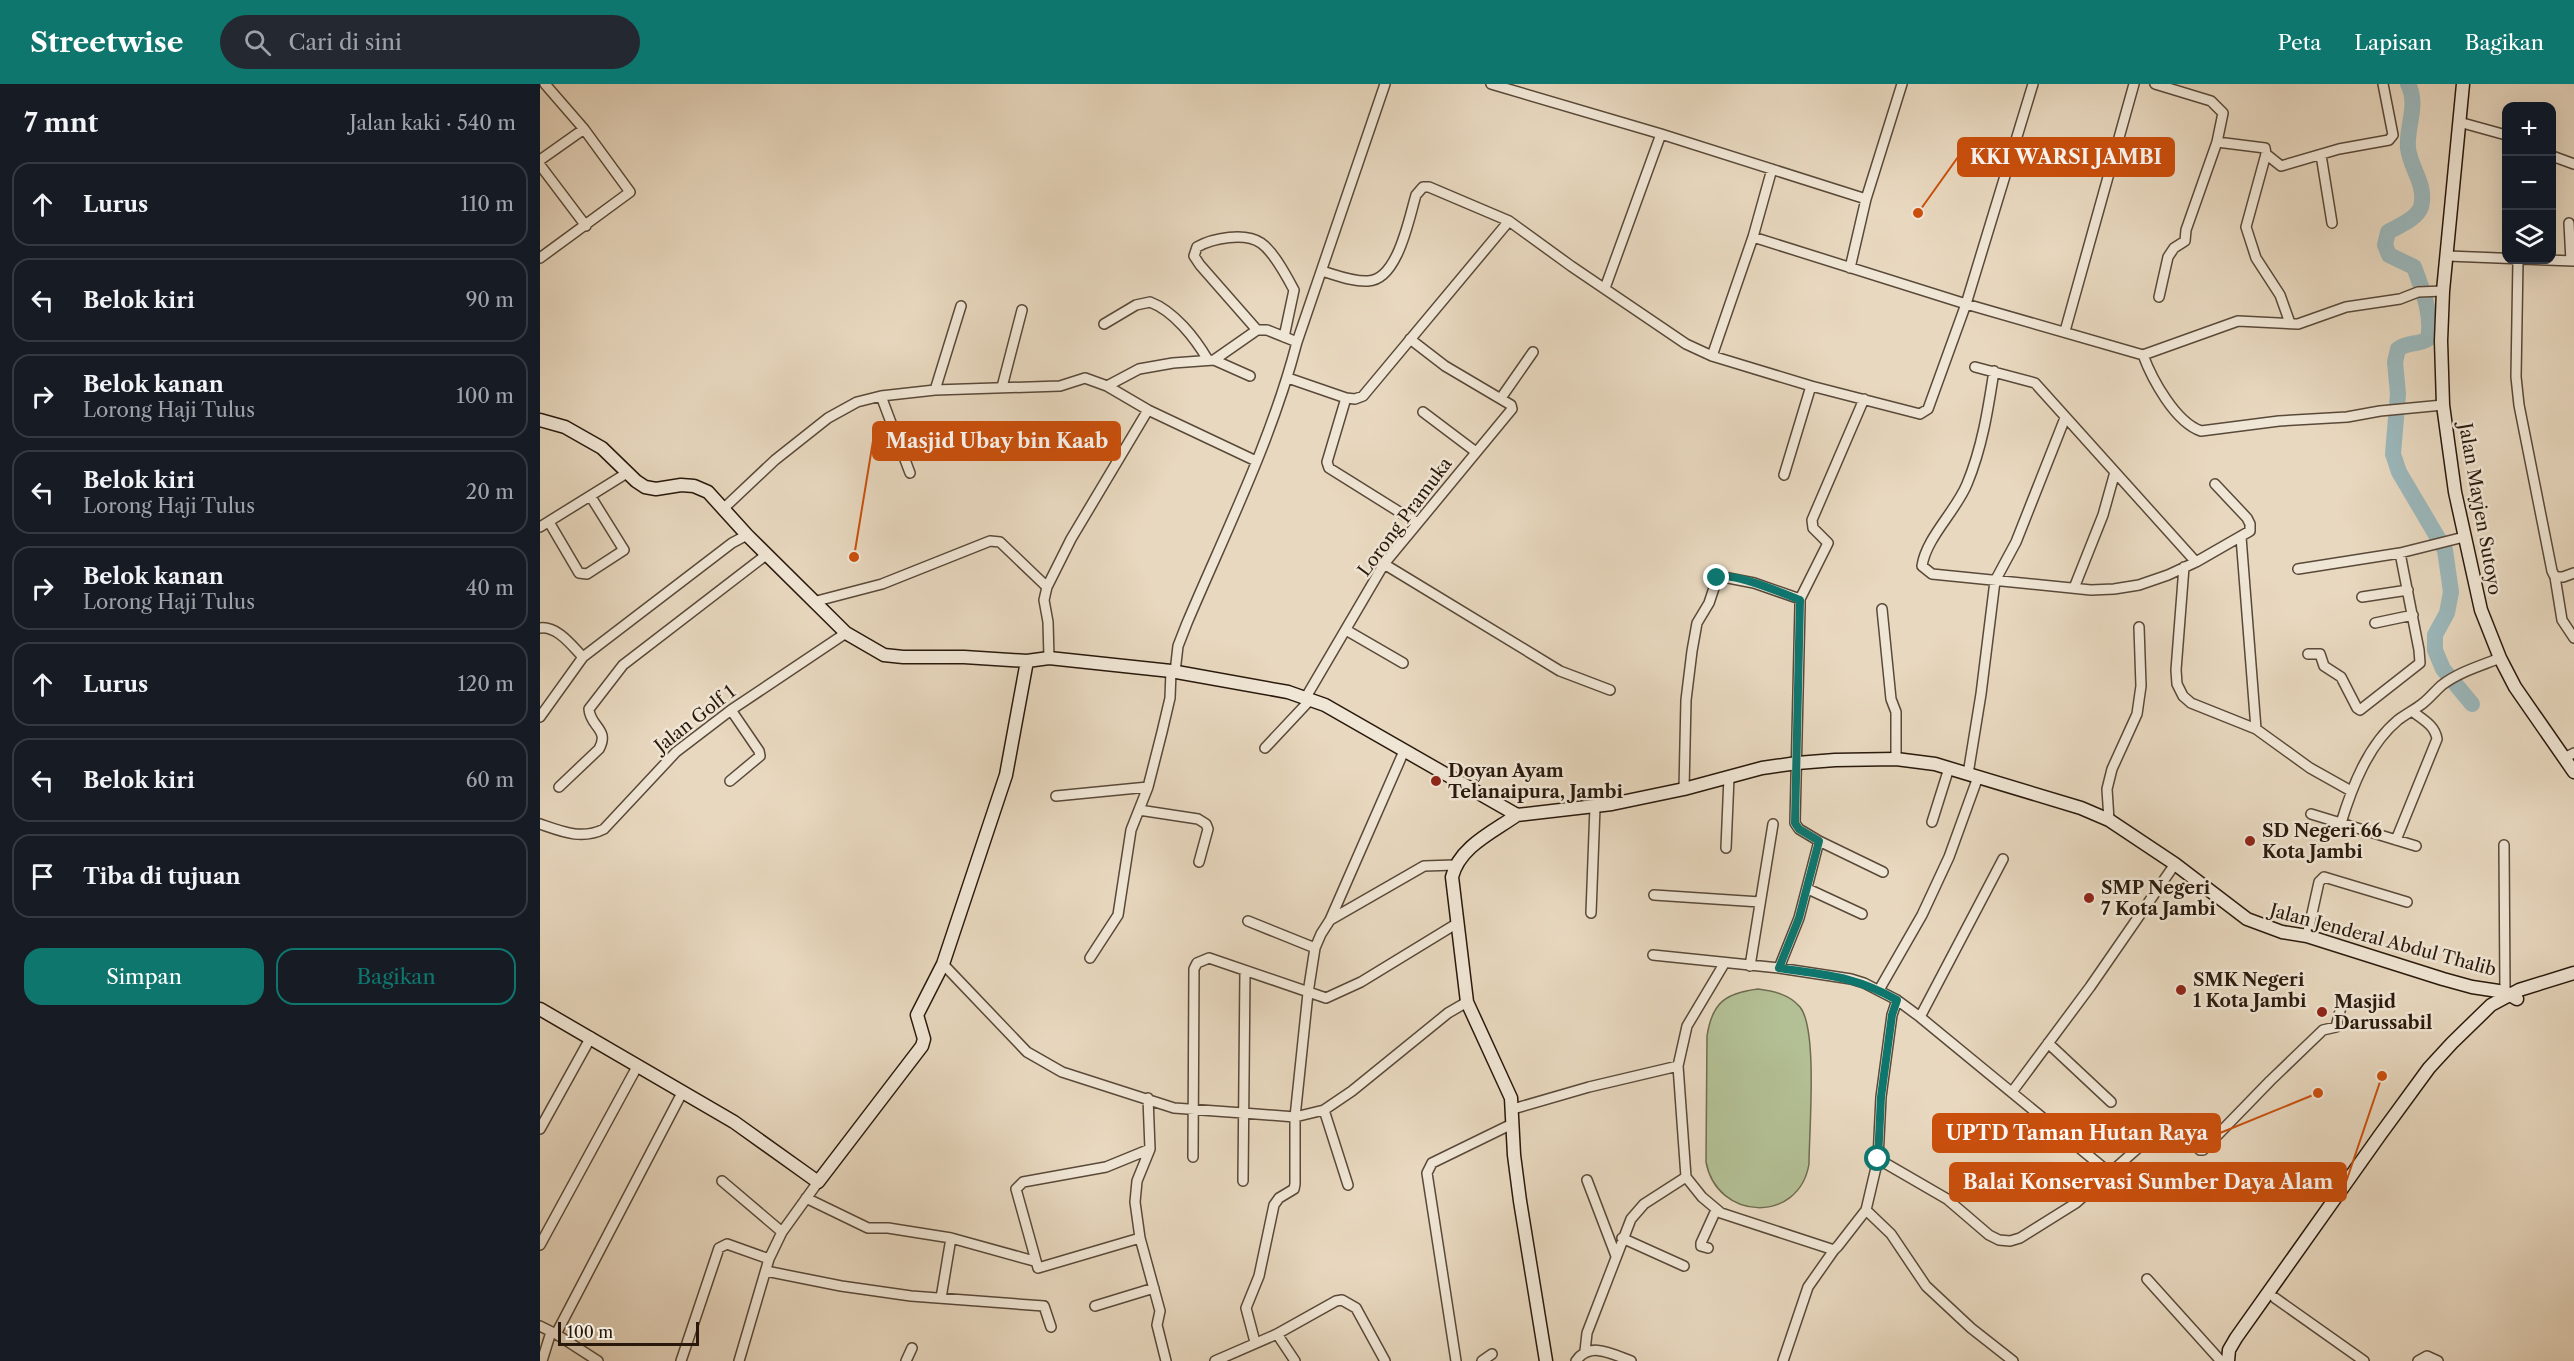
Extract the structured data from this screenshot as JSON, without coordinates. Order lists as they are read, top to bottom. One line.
{"streets":{"street":["Jalan Mayjen Sutoyo","Lorong Pramuka","Jalan Golf 1","Jalan Jenderal Abdul Thalib"]},"places":["KKI WARSI JAMBI","Masjid Ubay bin Kaab","Doyan Ayam Telanaipura, Jambi","SD Negeri 66 Kota Jambi","SMP Negeri 7 Kota Jambi","SMK Negeri 1 Kota Jambi","Masjid Darussabil","Balai Konservasi Sumber Daya Alam","UPTD Taman Hutan Raya"],"scale_bar":"100 m","page":{"header":"Streetwise","search":"Cari di sini","nav":["Peta","Lapisan","Bagikan"],"heading":["7 mnt","Jalan kaki · 540 m"],"map_buttons":["+","−"],"list":[["Lurus","110 m"],["Belok kiri","90 m"],["Belok kanan","Lorong Haji Tulus","100 m"],["Belok kiri","Lorong Haji Tulus","20 m"],["Belok kanan","Lorong Haji Tulus","40 m"],["Lurus","120 m"],["Belok kiri","60 m"],"Tiba di tujuan"],"buttons":["Simpan","Bagikan"],"scale":"100 m"}}
